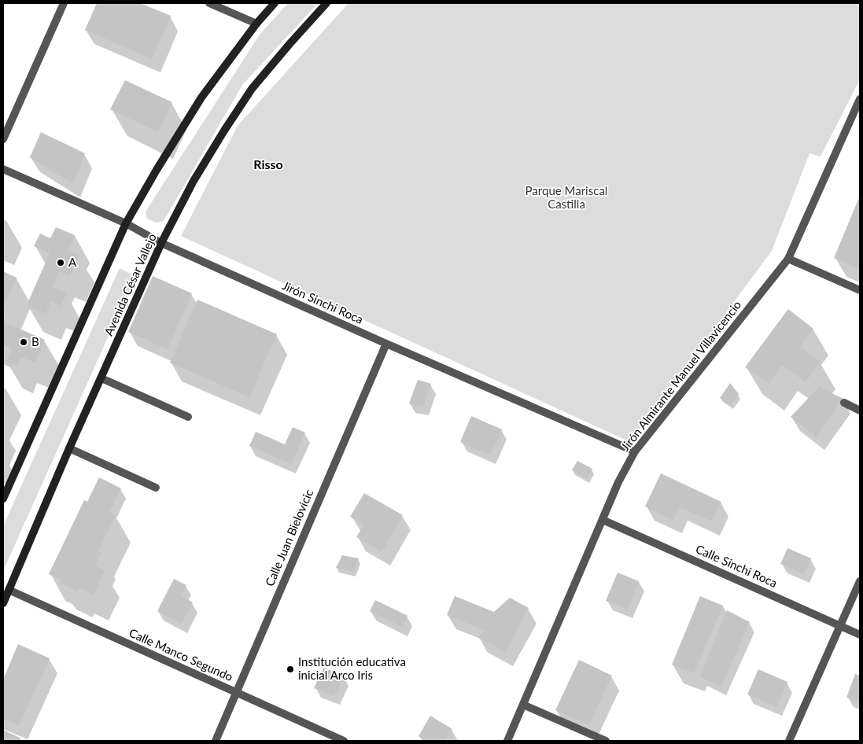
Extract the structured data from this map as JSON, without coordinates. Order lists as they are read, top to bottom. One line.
{"streets":{"main road":["Avenida César Vallejo"],"street":["Jirón Sinchi Roca","Jirón Almirante Manuel Villavicencio","Calle Juan Bielovicic","Calle Sinchi Roca","Calle Manco Segundo"]},"crossings":[["Avenida César Vallejo","Jirón Sinchi Roca"],["Avenida César Vallejo","Calle Manco Segundo"],["Jirón Sinchi Roca","Jirón Almirante Manuel Villavicencio"],["Jirón Sinchi Roca","Calle Juan Bielovicic"],["Jirón Almirante Manuel Villavicencio","Calle Sinchi Roca"],["Calle Juan Bielovicic","Calle Manco Segundo"]],"districts":["Risso"],"parks":["Parque Mariscal Castilla"],"places":["A","B","Institución educativa inicial Arco Iris"]}
